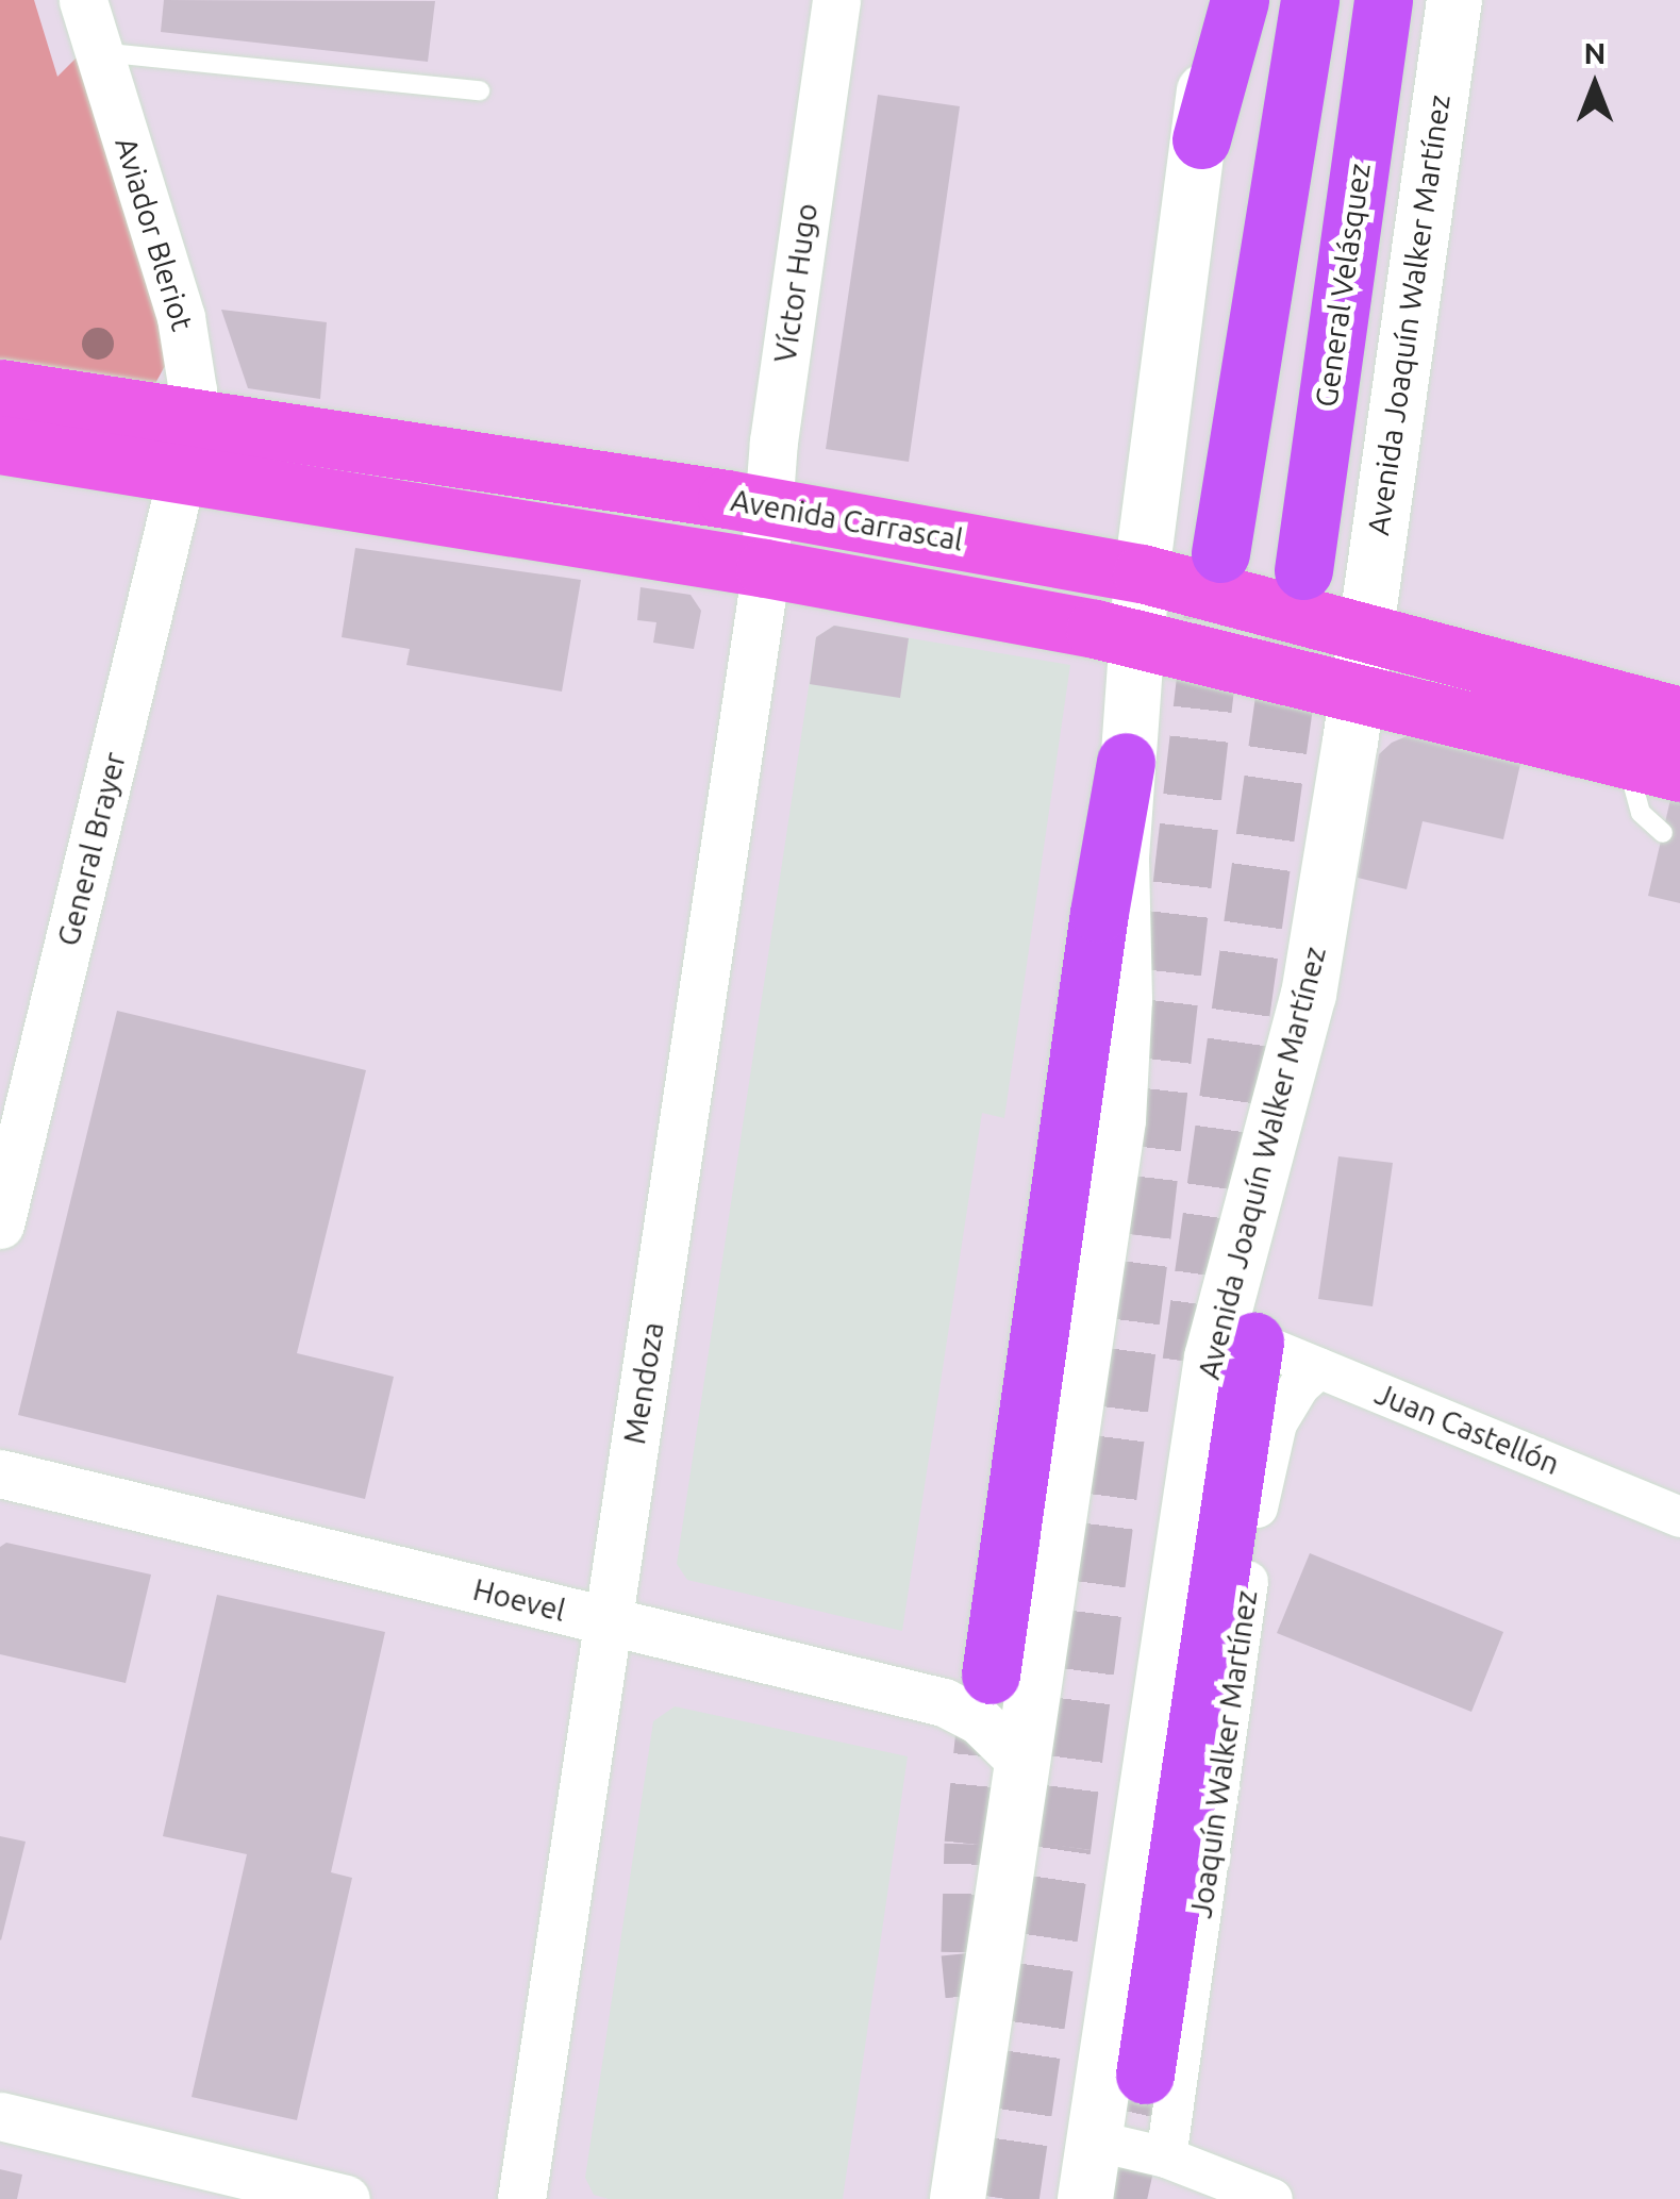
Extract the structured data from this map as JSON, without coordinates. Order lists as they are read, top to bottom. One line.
{"streets":{"highway":["General Velásquez"],"main road":["Avenida Joaquín Walker Martínez","Avenida Carrascal"],"street":["Aviador Bleriot","Víctor Hugo","General Brayer","Mendoza","Juan Castellón","Hoevel","Joaquín Walker Martínez"]},"crossings":[["Aviador Bleriot","Avenida Carrascal"],["Aviador Bleriot","General Brayer"],["Víctor Hugo","Avenida Carrascal"],["Víctor Hugo","Mendoza"],["Avenida Joaquín Walker Martínez","Avenida Carrascal"],["Avenida Carrascal","General Brayer"],["Avenida Carrascal","Mendoza"],["Mendoza","Hoevel"],["Juan Castellón","Joaquín Walker Martínez"]],"north":"top"}
